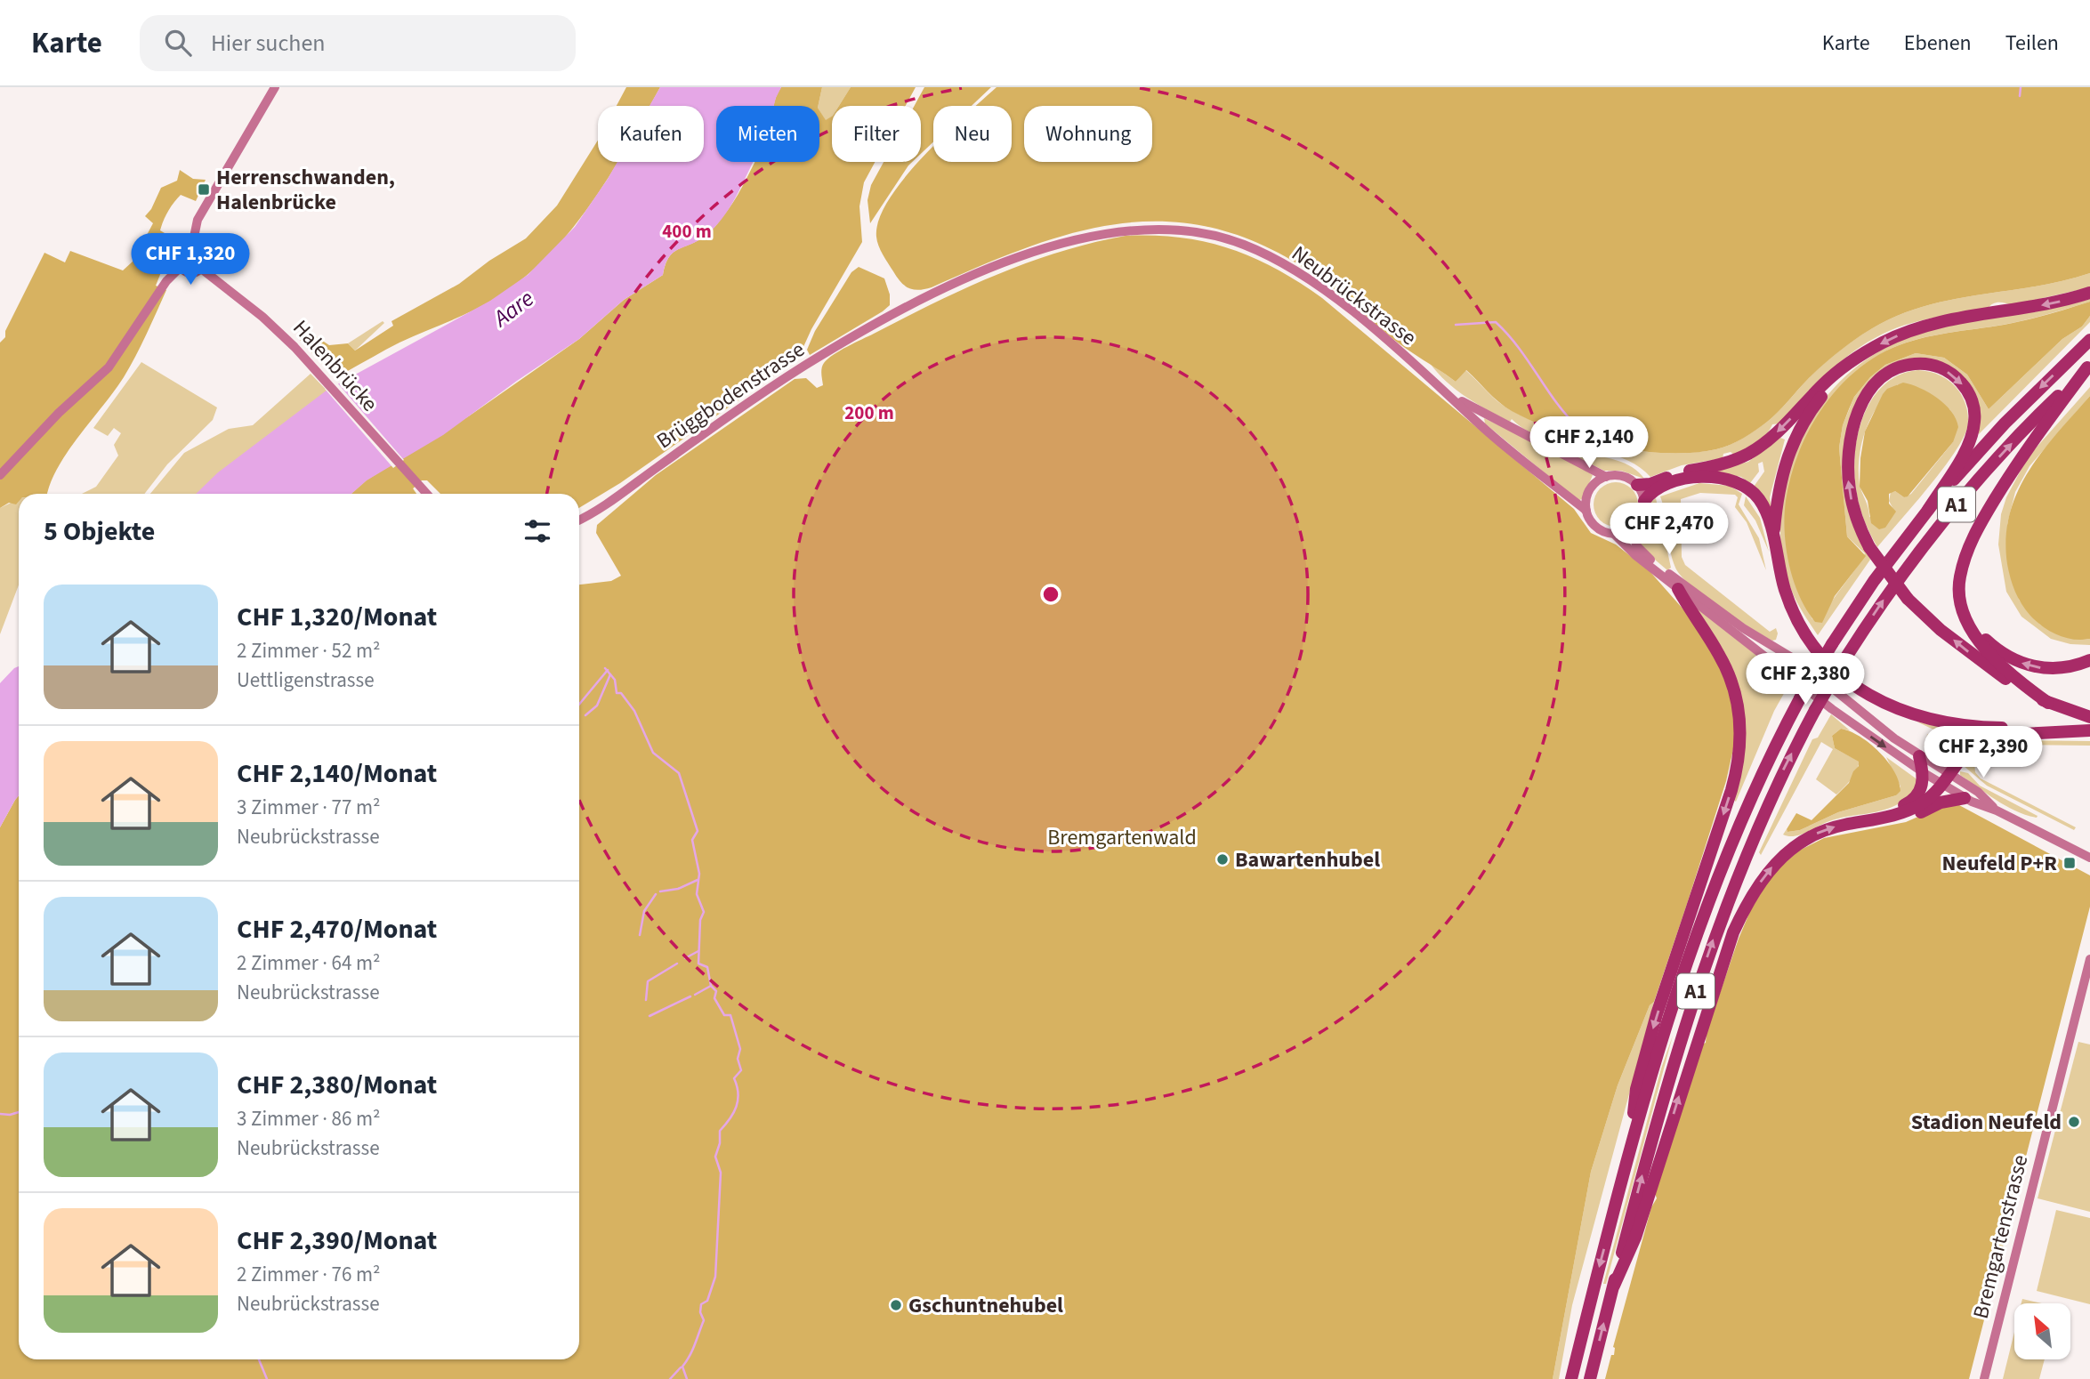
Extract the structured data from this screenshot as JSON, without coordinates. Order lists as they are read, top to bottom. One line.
{"streets":{"highway":["A1"],"main road":["Neubrückstrasse","Halenbrücke","Brüggbodenstrasse","Bremgartenstrasse"]},"crossings":[["Neubrückstrasse","Brüggbodenstrasse"]],"water":["Aare"],"parks":["Bremgartenwald"],"places":{"transit":["Herrenschwanden, Halenbrücke","Neufeld P+R"],"other":["Bawartenhubel","Stadion Neufeld","Gschuntnehubel"]},"north":"top left","page":{"header":"Karte","search":"Hier suchen","nav":["Karte","Ebenen","Teilen"],"chip":["Kaufen","Mieten","Filter","Neu","Wohnung"],"price":["CHF 1,320","CHF 2,140","CHF 2,470","CHF 2,380","CHF 2,390"],"heading":"5 Objekte","list":[{"name":"CHF 1,320/Monat","note":"2 Zimmer · 52 m² · Uettligenstrasse"},{"name":"CHF 2,140/Monat","note":"3 Zimmer · 77 m² · Neubrückstrasse"},{"name":"CHF 2,470/Monat","note":"2 Zimmer · 64 m² · Neubrückstrasse"},{"name":"CHF 2,380/Monat","note":"3 Zimmer · 86 m² · Neubrückstrasse"},{"name":"CHF 2,390/Monat","note":"2 Zimmer · 76 m² · Neubrückstrasse"}]},"rings":["400 m","200 m"]}
